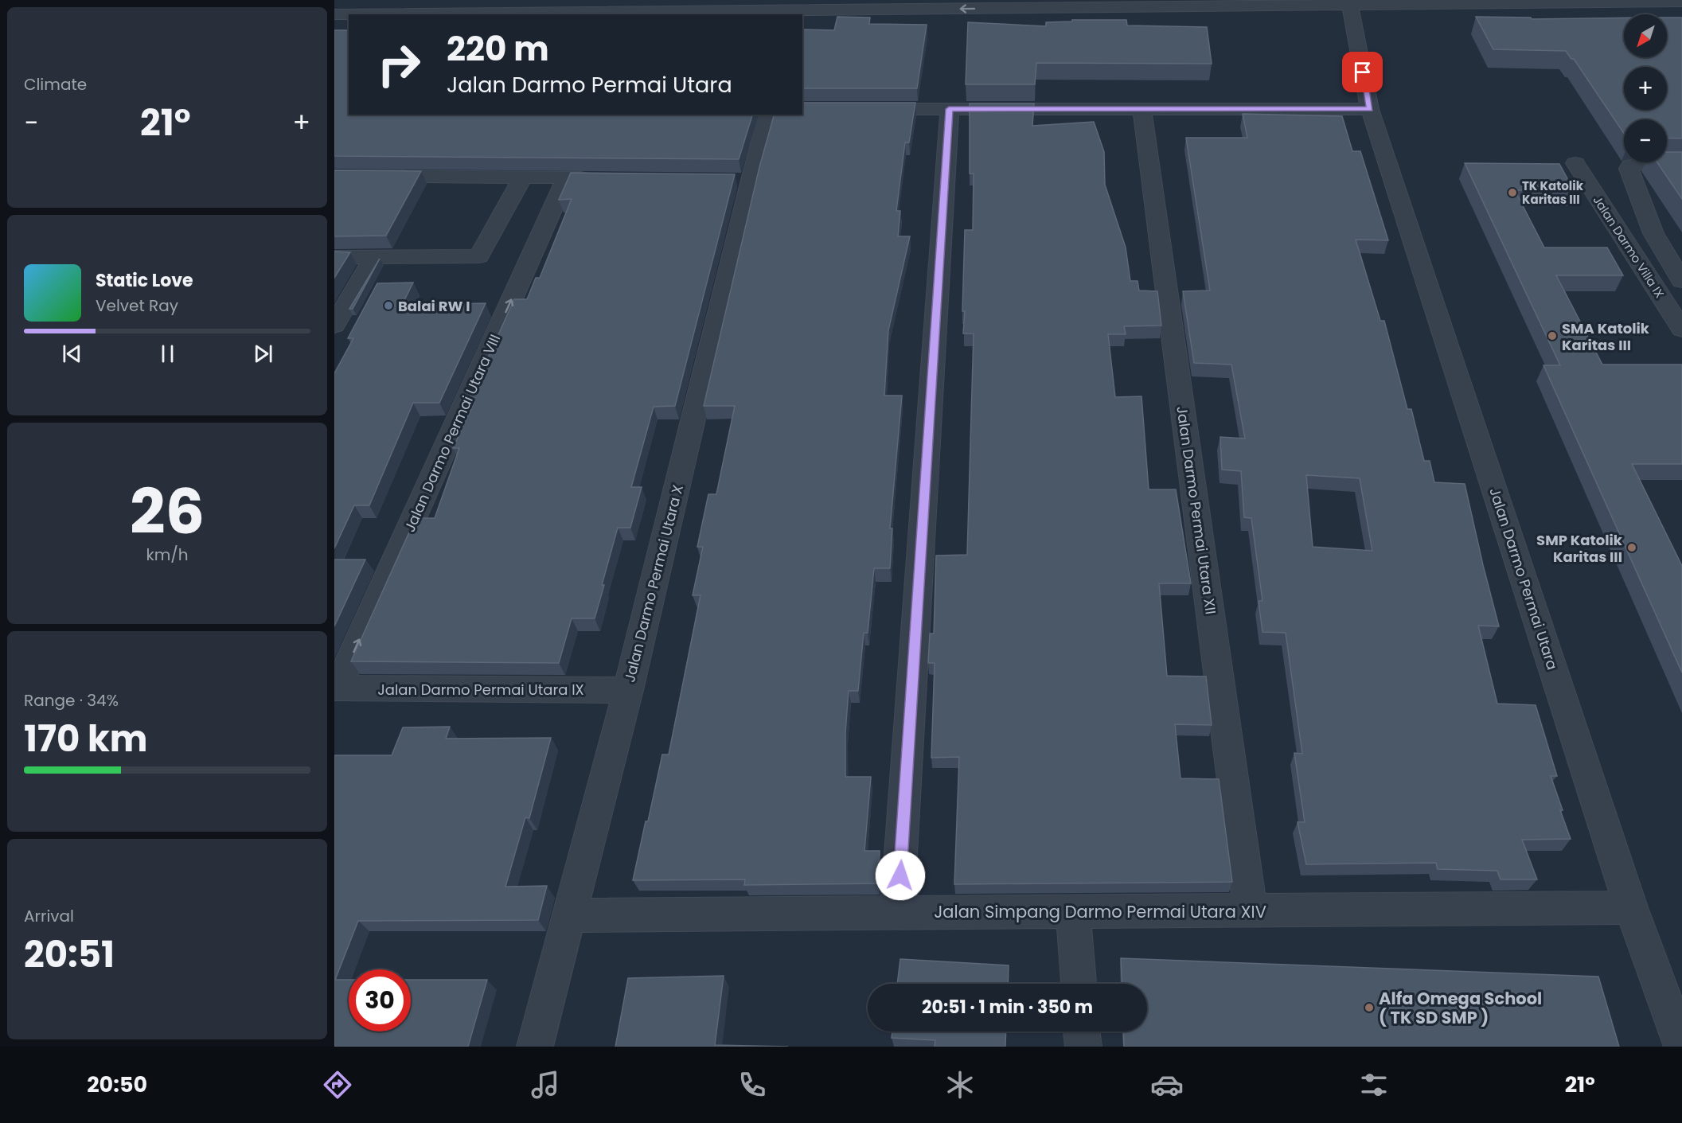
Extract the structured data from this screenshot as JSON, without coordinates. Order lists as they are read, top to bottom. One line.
{"streets":{"street":["Jalan Darmo Villa IX","Jalan Darmo Permai Utara VIII","Jalan Darmo Permai Utara XII","Jalan Darmo Permai Utara","Jalan Darmo Permai Utara X","Jalan Darmo Permai Utara IX","Jalan Simpang Darmo Permai Utara XIV"]},"crossings":[["Jalan Darmo Permai Utara VIII","Jalan Darmo Permai Utara IX"],["Jalan Darmo Permai Utara XII","Jalan Simpang Darmo Permai Utara XIV"],["Jalan Darmo Permai Utara","Jalan Simpang Darmo Permai Utara XIV"],["Jalan Darmo Permai Utara X","Jalan Darmo Permai Utara IX"],["Jalan Darmo Permai Utara X","Jalan Simpang Darmo Permai Utara XIV"]],"one_way":["Jalan Darmo Permai Utara VIII"],"places":["TK Katolik Karitas III","Balai RW I","SMA Katolik Karitas III","SMP Katolik Karitas III","Alfa Omega School ( TK SD SMP )"],"north":"bottom left","page":{"tile":["Climate",["26","km/h"],["Range · 34%","170 km"],["Arrival","20:51"]],"map_buttons":["+","−"],"turn":["220 m","Jalan Darmo Permai Utara"],"heat":["−","21°","+"],"song":["Static Love","Velvet Ray"],"limit":"30","trip":"20:51 · 1 min · 350 m","tabs":["20:50","21°"]}}
